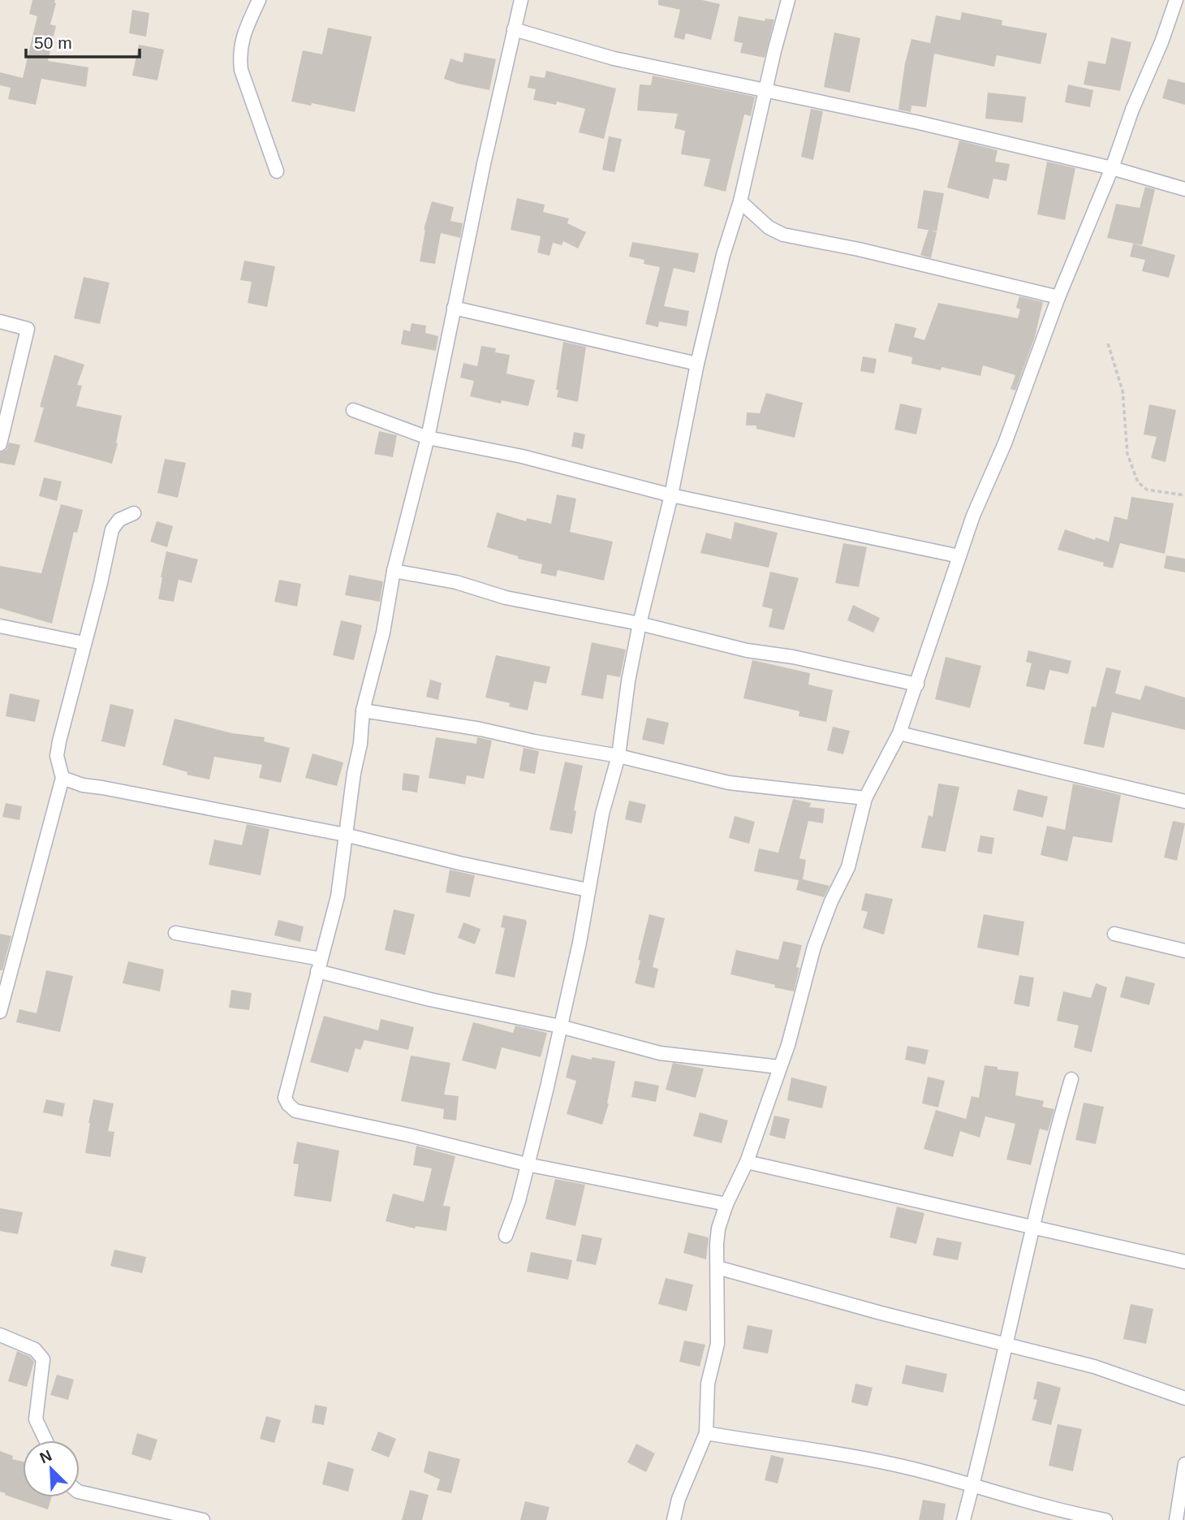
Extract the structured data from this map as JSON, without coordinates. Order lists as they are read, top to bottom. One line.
{"scale_bar":"50 m","north":"top left"}
